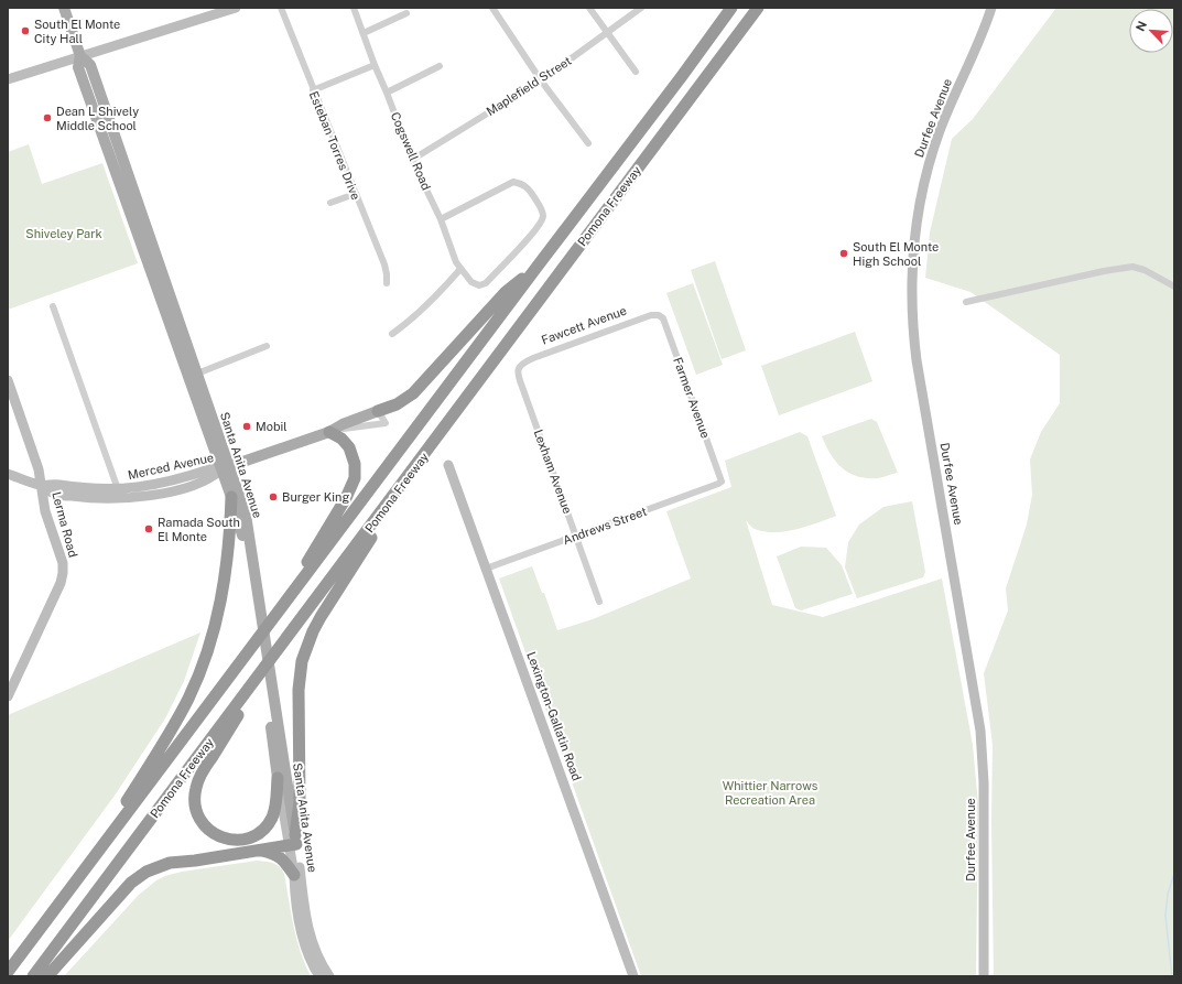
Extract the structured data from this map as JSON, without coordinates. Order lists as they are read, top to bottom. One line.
{"streets":{"highway":["Pomona Freeway"],"main road":["Santa Anita Avenue"],"street":["Maplefield Street","Durfee Avenue","Esteban Torres Drive","Cogswell Road","Fawcett Avenue","Farmer Avenue","Merced Avenue","Lexham Avenue","Lerma Road","Andrews Street","Lexington-Gallatin Road"]},"crossings":[["Maplefield Street","Cogswell Road"],["Fawcett Avenue","Farmer Avenue"],["Fawcett Avenue","Lexham Avenue"],["Farmer Avenue","Andrews Street"],["Santa Anita Avenue","Merced Avenue"],["Merced Avenue","Lerma Road"],["Lexham Avenue","Andrews Street"],["Andrews Street","Lexington-Gallatin Road"]],"parks":["Shiveley Park","Whittier Narrows Recreation Area"],"places":["South El Monte City Hall","Dean L Shively Middle School","South El Monte High School","Mobil","Burger King","Ramada South El Monte"],"north":"top left"}
